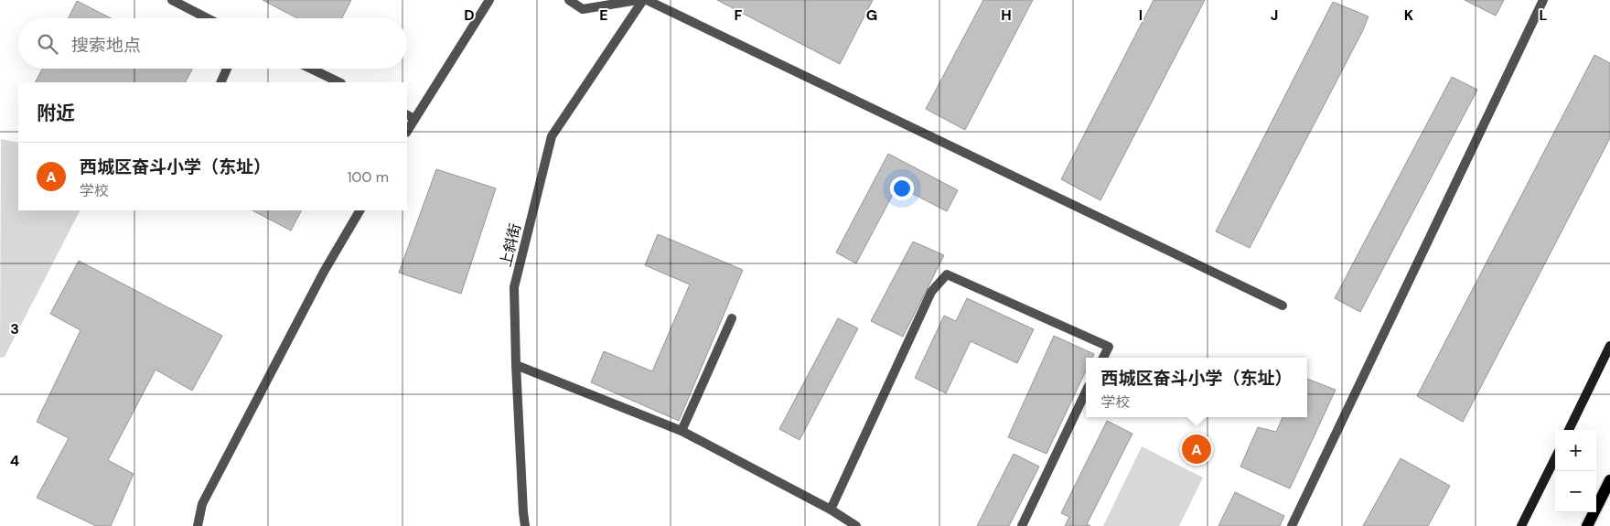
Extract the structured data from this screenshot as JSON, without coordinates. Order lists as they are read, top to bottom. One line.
{"streets":{"street":["上斜街"]},"page":{"search":"搜索地点","heading":"附近","list":[{"mark":"A","name":"西城区奋斗小学（东址）","note":"学校","value":"100 m"}],"popup":["西城区奋斗小学（东址）","学校"],"map_buttons":["+","−"],"pins":"A"},"grid":{"columns":["D","E","F","G","H","I","J","K","L"],"rows":["3","4"]}}
